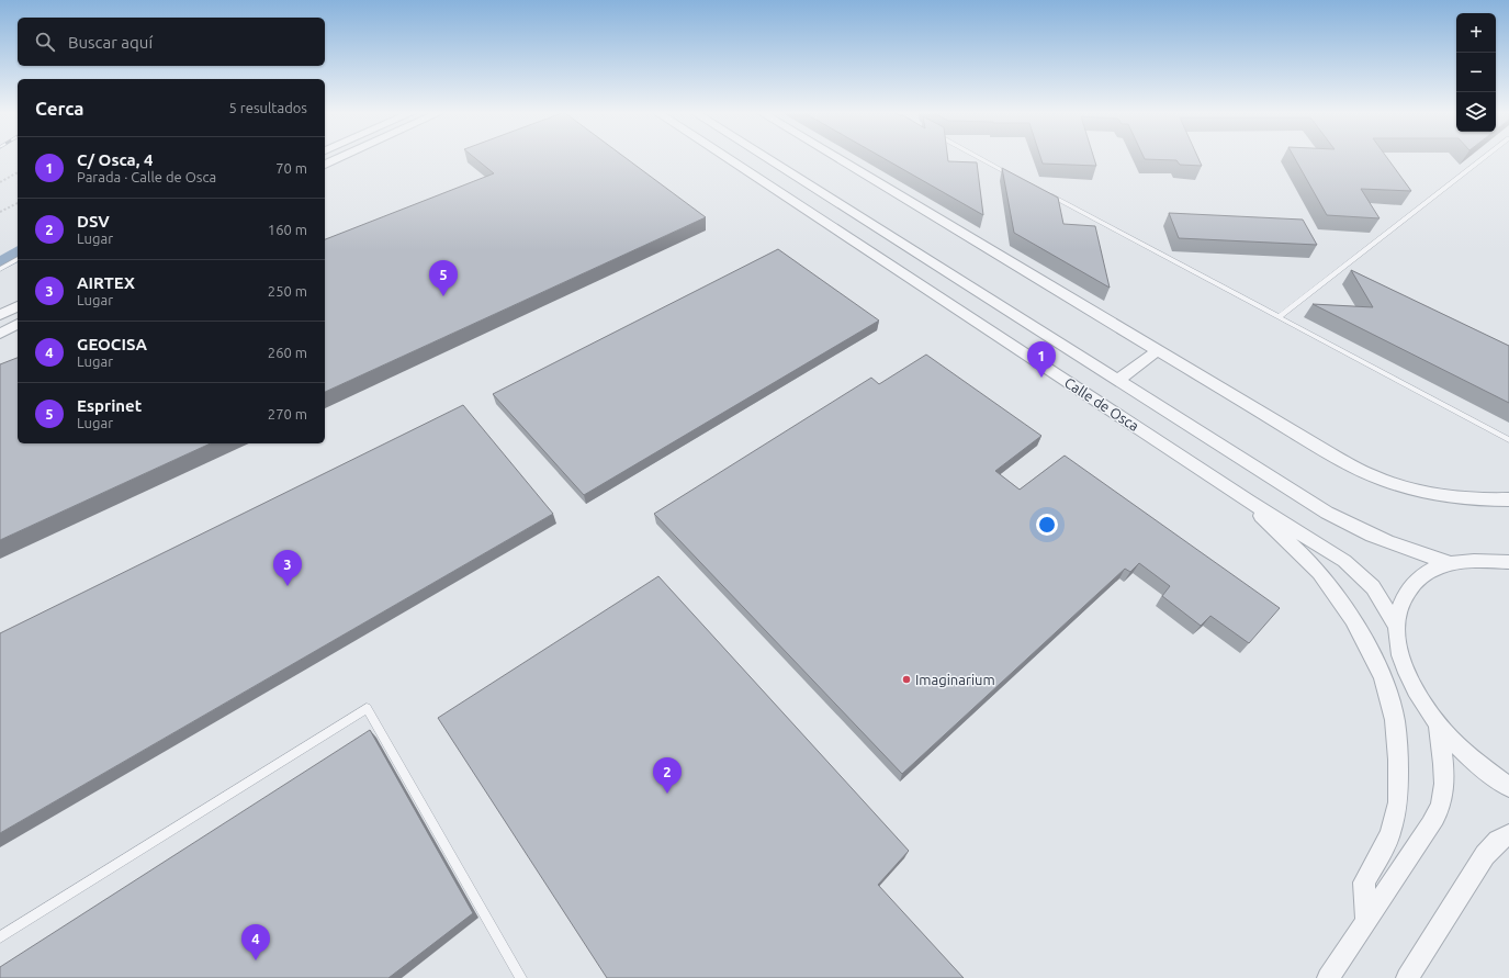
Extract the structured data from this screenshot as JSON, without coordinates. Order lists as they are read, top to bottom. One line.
{"streets":{"street":["Calle de Osca"]},"places":["Imaginarium"],"page":{"map_buttons":["+","−"],"search":"Buscar aquí","heading":["Cerca","5 resultados"],"list":[{"mark":"1","name":"C/ Osca, 4","note":"Parada · Calle de Osca","value":"70 m"},{"mark":"2","name":"DSV","note":"Lugar","value":"160 m"},{"mark":"3","name":"AIRTEX","note":"Lugar","value":"250 m"},{"mark":"4","name":"GEOCISA","note":"Lugar","value":"260 m"},{"mark":"5","name":"Esprinet","note":"Lugar","value":"270 m"}],"pins":["5","1","3","2","4"]}}
